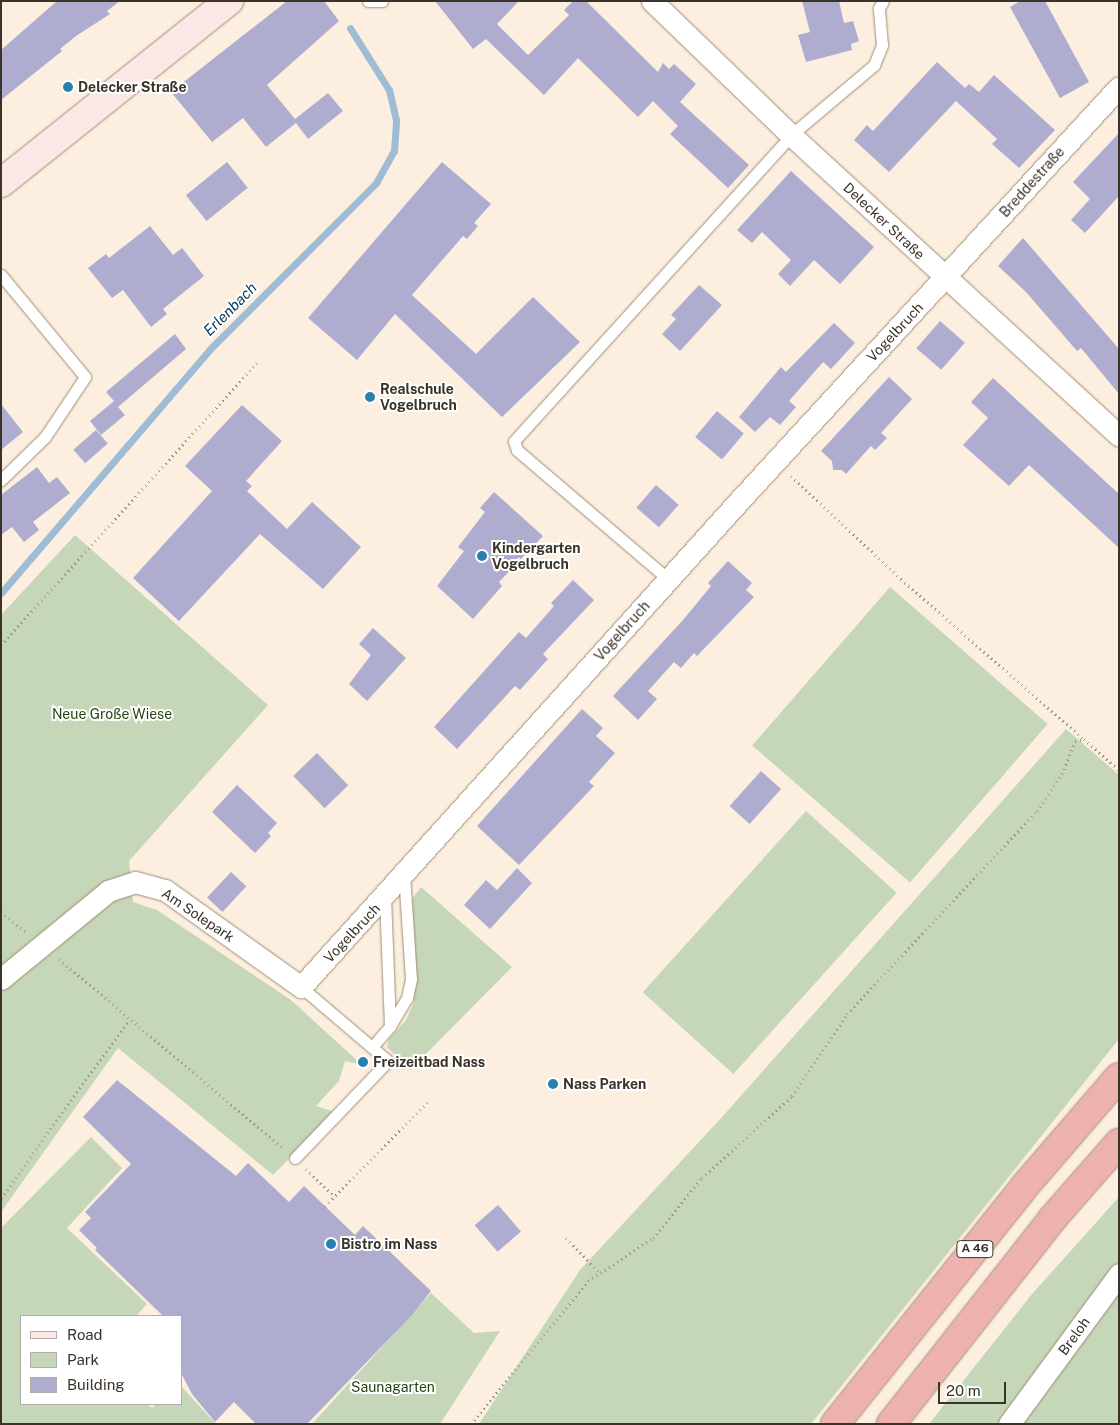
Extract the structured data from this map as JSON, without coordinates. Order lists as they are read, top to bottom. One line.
{"streets":{"highway":["A 46"],"street":["Breddestraße","Delecker Straße","Vogelbruch","Am Solepark","Breloh"]},"crossings":[["Breddestraße","Delecker Straße"],["Breddestraße","Vogelbruch"],["Delecker Straße","Vogelbruch"],["Vogelbruch","Am Solepark"]],"water":["Erlenbach"],"parks":["Neue Große Wiese","Saunagarten"],"places":["Delecker Straße","Realschule Vogelbruch","Kindergarten Vogelbruch","Freizeitbad Nass","Nass Parken","Bistro im Nass"],"legend":["Road","Park","Building"],"scale_bar":"20 m"}
